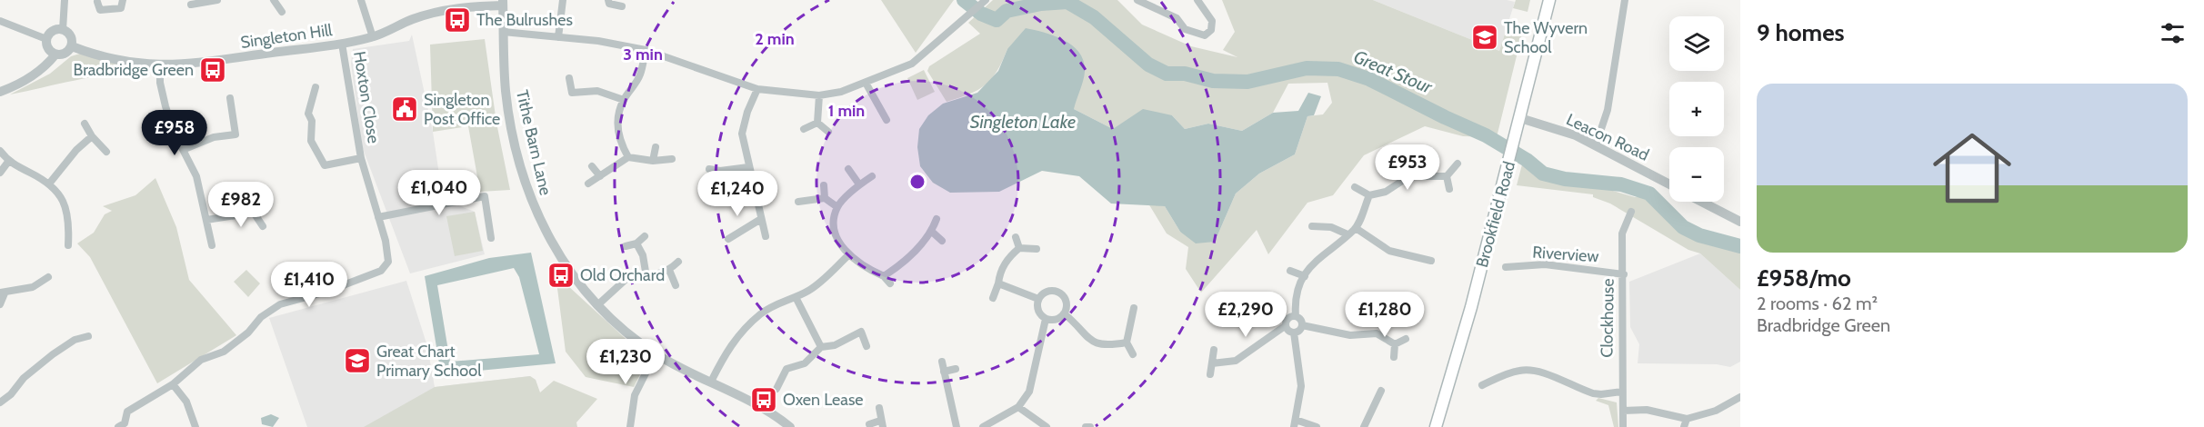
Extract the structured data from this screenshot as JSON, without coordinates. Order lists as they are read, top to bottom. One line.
{"streets":{"main road":["Brookfield Road"],"street":["Singleton Hill","Hoxton Close","Leacon Road","Tithe Barn Lane","Riverview","Clockhouse"]},"crossings":[["Singleton Hill","Hoxton Close"],["Singleton Hill","Tithe Barn Lane"],["Leacon Road","Brookfield Road"],["Riverview","Clockhouse"]],"water":["Great Stour","Singleton Lake"],"places":{"bus stop":["The Bulrushes","Bradbridge Green","Old Orchard","Oxen Lease"],"school or university":["The Wyvern School","Great Chart Primary School"],"public building":["Singleton Post Office"]},"page":{"heading":"9 homes","map_buttons":["+","−"],"list":[{"name":"£958/mo","note":"2 rooms · 62 m² · Bradbridge Green"}],"price":["£958","£953","£1,040","£1,240","£982","£1,410","£2,290","£1,280","£1,230"]},"rings":["2 min","3 min","1 min"]}
